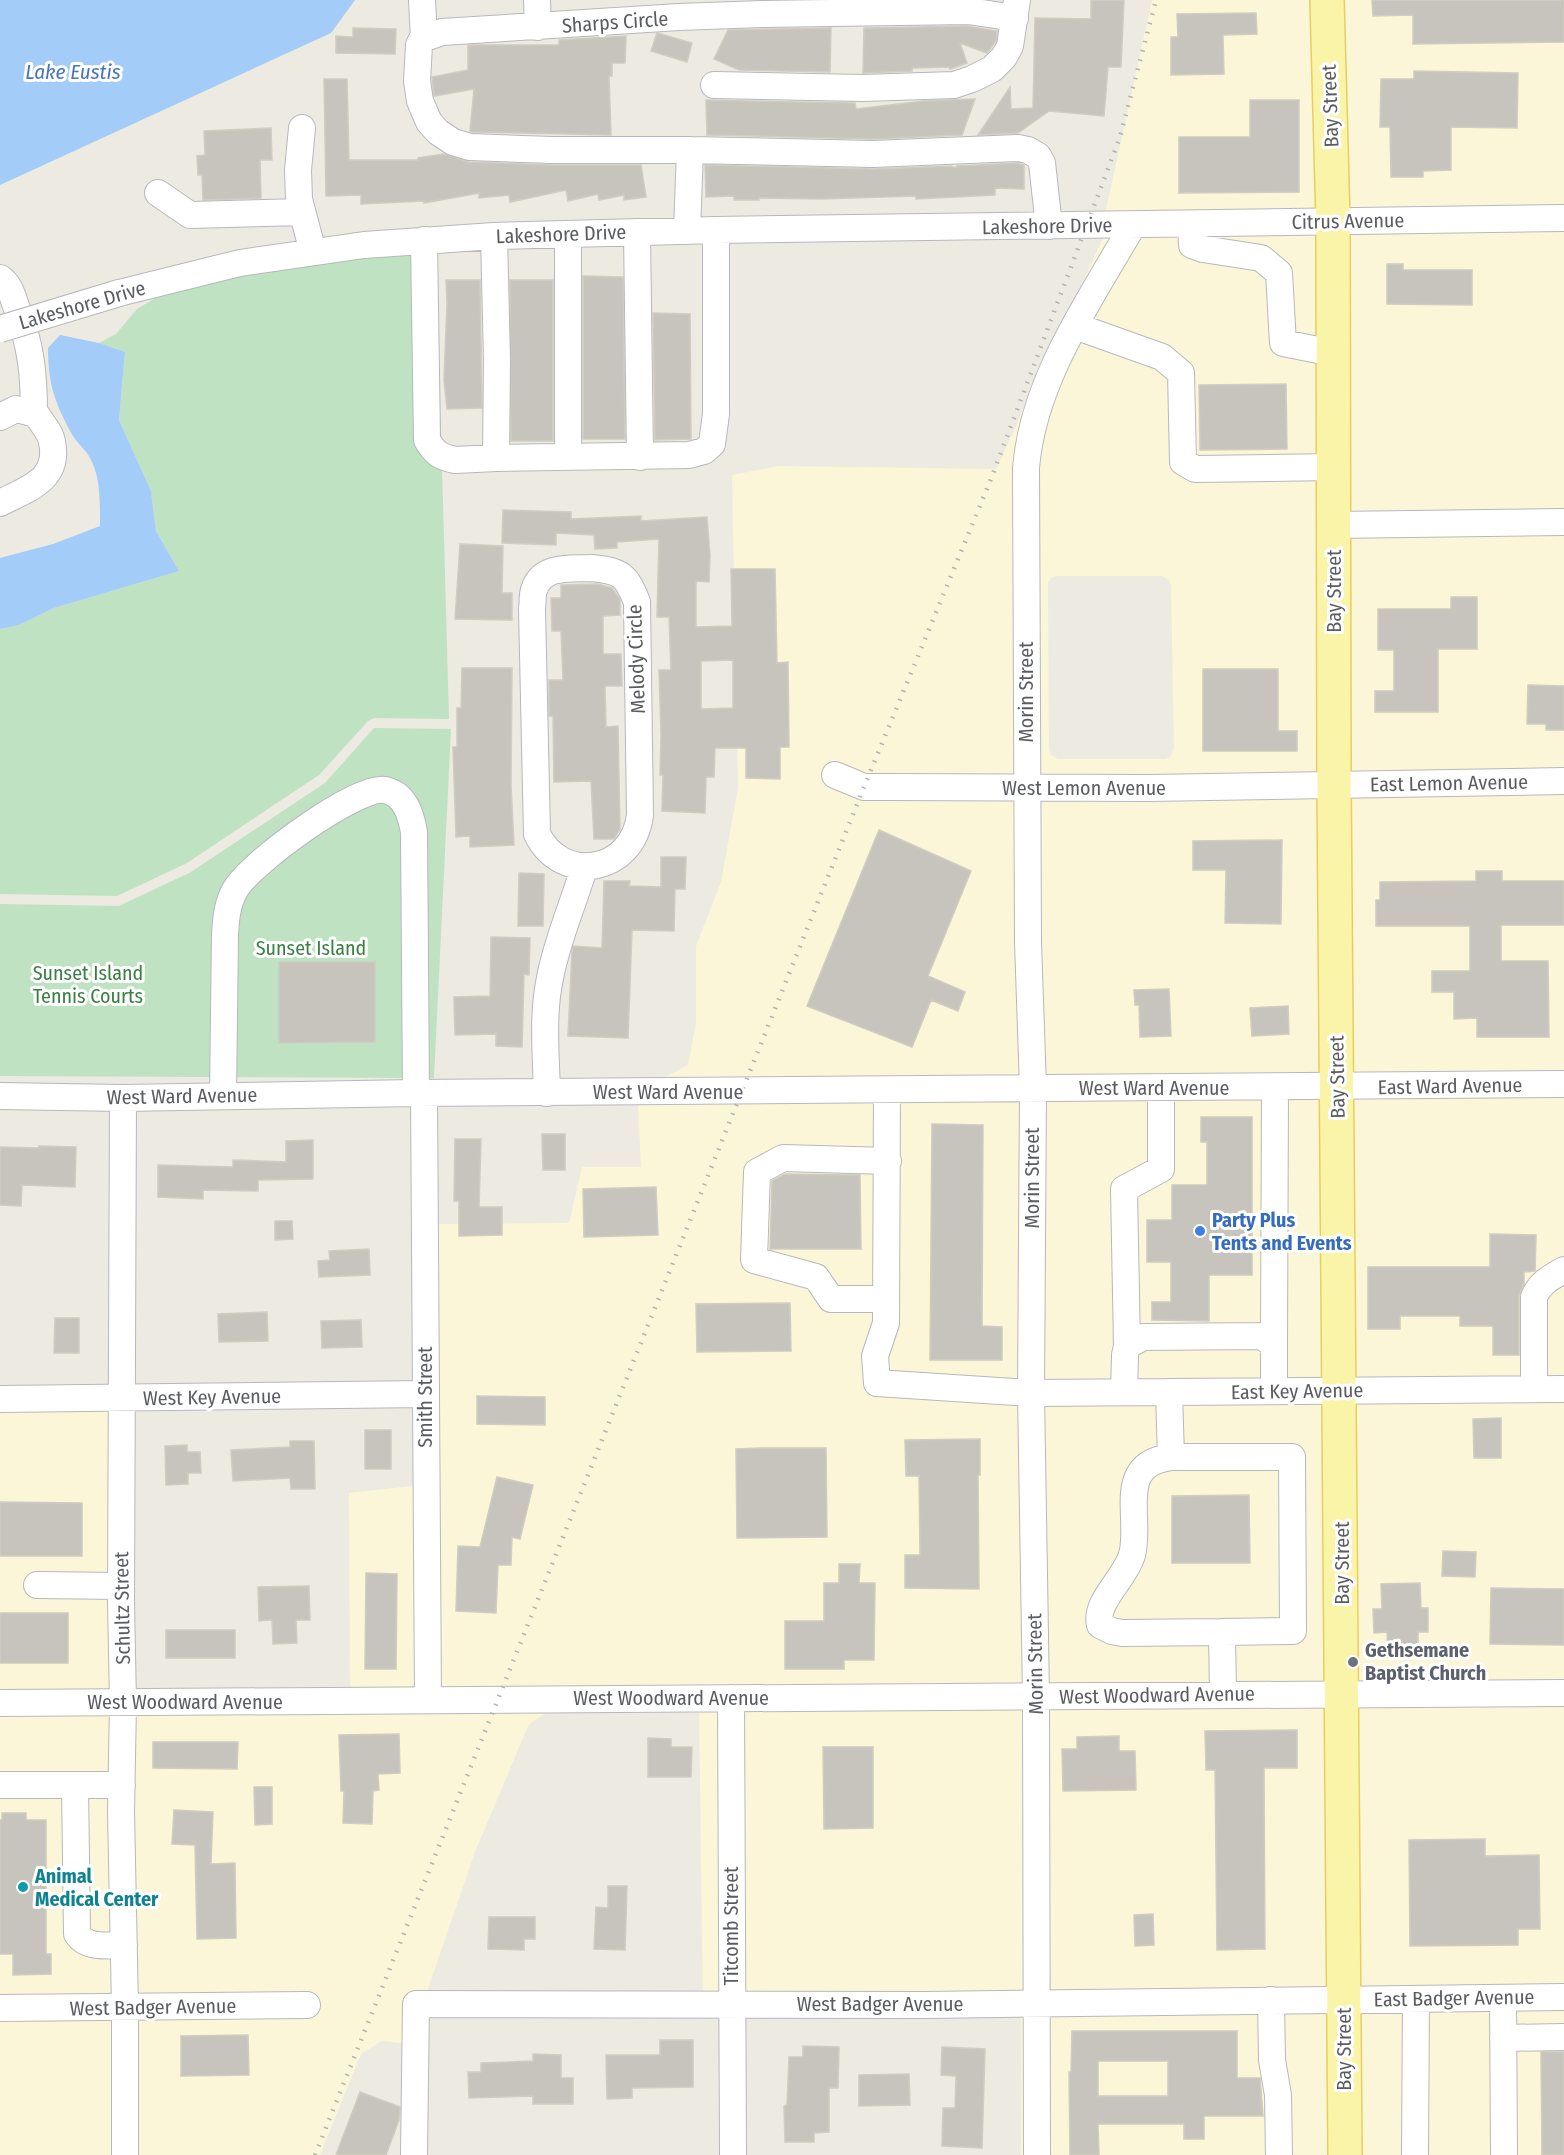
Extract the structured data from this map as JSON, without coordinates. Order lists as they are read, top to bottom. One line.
{"streets":{"main road":["Bay Street"],"street":["Sharps Circle","Citrus Avenue","Lakeshore Drive","Melody Circle","Morin Street","East Lemon Avenue","West Lemon Avenue","East Ward Avenue","West Ward Avenue","East Key Avenue","West Key Avenue","Smith Street","Schultz Street","West Woodward Avenue","Titcomb Street","East Badger Avenue","West Badger Avenue"]},"crossings":[["Bay Street","Citrus Avenue"],["Bay Street","East Lemon Avenue"],["Bay Street","West Lemon Avenue"],["Bay Street","East Ward Avenue"],["Bay Street","West Ward Avenue"],["Bay Street","East Key Avenue"],["Bay Street","West Woodward Avenue"],["Bay Street","East Badger Avenue"],["Bay Street","West Badger Avenue"],["Citrus Avenue","Lakeshore Drive"],["Citrus Avenue","Morin Street"],["Lakeshore Drive","Morin Street"],["Morin Street","West Lemon Avenue"],["Morin Street","West Ward Avenue"],["Morin Street","East Key Avenue"],["Morin Street","West Woodward Avenue"],["Morin Street","West Badger Avenue"],["East Lemon Avenue","West Lemon Avenue"],["East Ward Avenue","West Ward Avenue"],["West Ward Avenue","Smith Street"],["West Ward Avenue","Schultz Street"],["West Key Avenue","Smith Street"],["West Key Avenue","Schultz Street"],["Smith Street","West Woodward Avenue"],["Schultz Street","West Woodward Avenue"],["Schultz Street","West Badger Avenue"],["West Woodward Avenue","Titcomb Street"],["Titcomb Street","West Badger Avenue"],["East Badger Avenue","West Badger Avenue"]],"water":["Lake Eustis"],"parks":["Sunset Island","Sunset Island Tennis Courts"],"places":["Party Plus Tents and Events","Gethsemane Baptist Church","Animal Medical Center"]}
